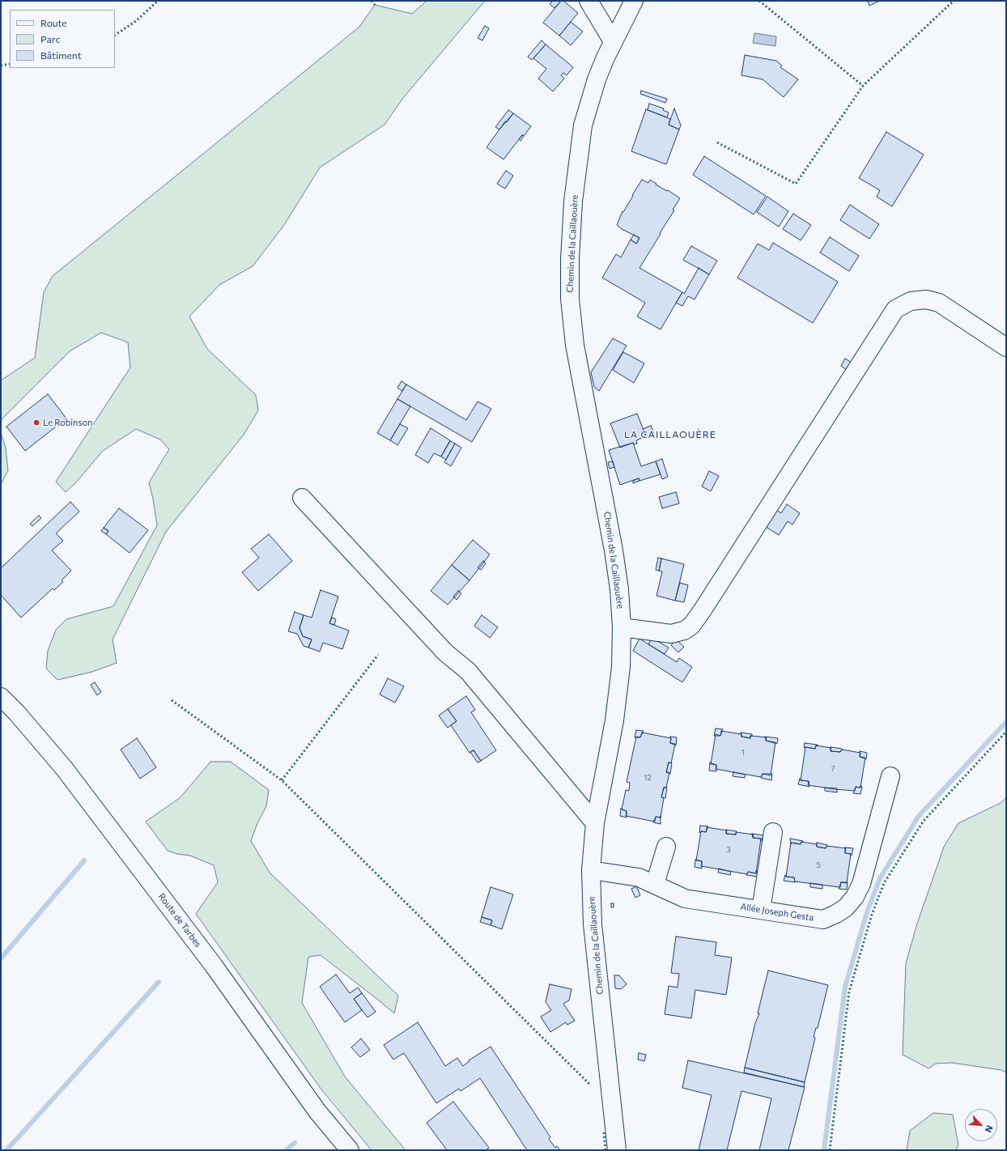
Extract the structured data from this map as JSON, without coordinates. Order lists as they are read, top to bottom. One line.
{"streets":{"street":["Chemin de la Caillaouère","Allée Joseph Gesta","Route de Tarbes"]},"crossings":[["Chemin de la Caillaouère","Allée Joseph Gesta"]],"districts":["LA CAILLAOUÈRE"],"places":["Le Robinson"],"house_numbers":["1","7","12","3","5"],"legend":["Route","Parc","Bâtiment"],"north":"bottom right"}
